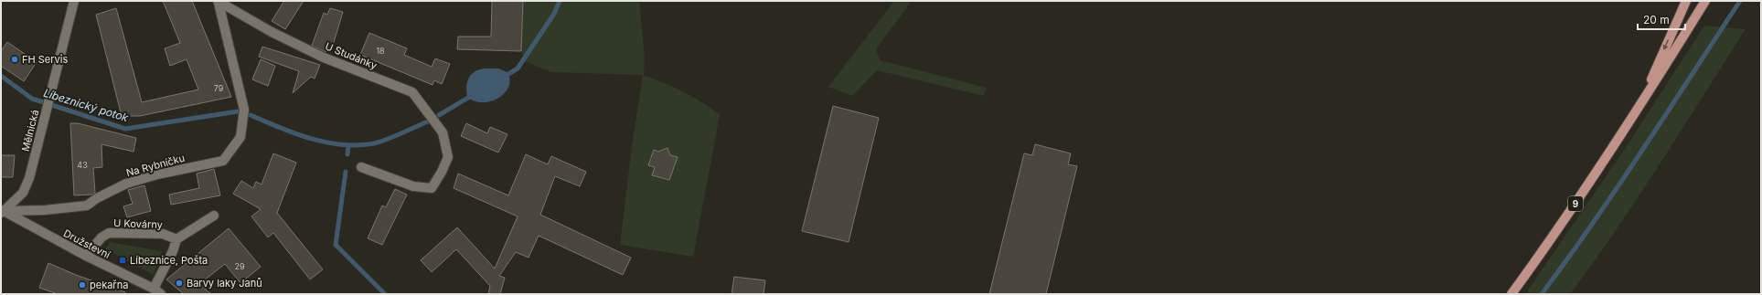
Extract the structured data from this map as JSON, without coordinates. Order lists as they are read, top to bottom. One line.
{"streets":{"main road":["9"],"street":["U Studánky","Mělnická","Na Rybníčku","U Kovárny","Družstevní"]},"crossings":[["U Studánky","Na Rybníčku"],["Mělnická","Na Rybníčku"],["Mělnická","Družstevní"],["Na Rybníčku","Družstevní"],["U Kovárny","Družstevní"]],"water":["Líbeznický potok"],"places":{"other":["FH Servis","Barvy laky Janů","pekařna"],"transit":["Líbeznice, Pošta"]},"house_numbers":["18","79","43","29"],"scale_bar":"20 m"}
